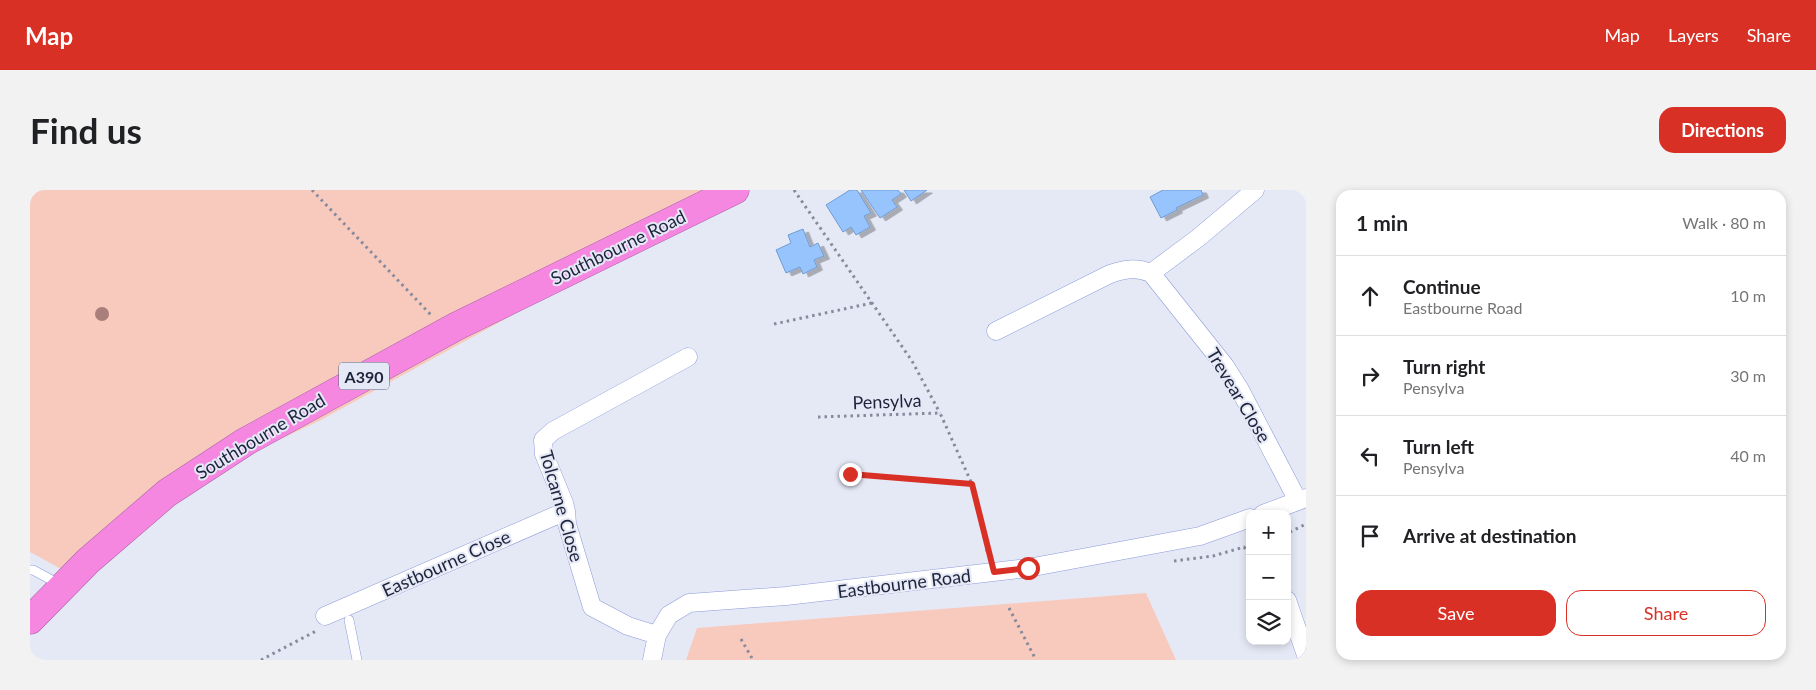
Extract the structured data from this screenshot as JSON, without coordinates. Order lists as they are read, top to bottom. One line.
{"streets":{"highway":["Southbourne Road","A390"],"street":["Trevear Close","Tolcarne Close","Eastbourne Close","Eastbourne Road"],"path":["Pensylva"]},"crossings":[["Pensylva","Eastbourne Road"],["Tolcarne Close","Eastbourne Close"],["Tolcarne Close","Eastbourne Road"]],"page":{"header":"Map","nav":["Map","Layers","Share"],"buttons":["Directions",["Save","Share"]],"title":"Find us","heading":["1 min","Walk · 80 m"],"list":[["Continue","Eastbourne Road","10 m"],["Turn right","Pensylva","30 m"],["Turn left","Pensylva","40 m"],"Arrive at destination"],"map_buttons":["+","−"]}}
